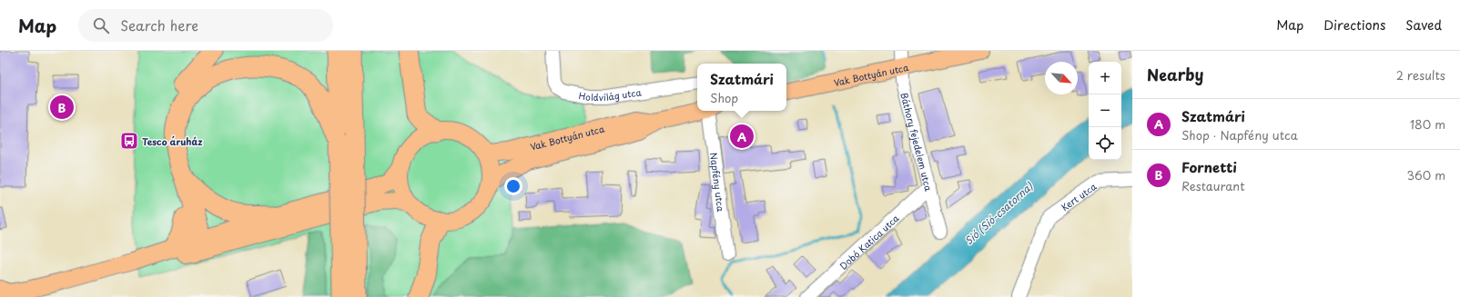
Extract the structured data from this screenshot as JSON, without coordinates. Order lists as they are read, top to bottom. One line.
{"streets":{"main road":["Vak Bottyán utca"],"street":["Holdvilág utca","Báthory fejedelem utca","Napfény utca","Kert utca","Dobó Katica utca"]},"crossings":[["Vak Bottyán utca","Báthory fejedelem utca"],["Báthory fejedelem utca","Dobó Katica utca"]],"water":["Sió (Sió-csatorna)"],"places":{"bus stop":["Tesco áruház"]},"north":"bottom right","page":{"header":"Map","search":"Search here","nav":["Map","Directions","Saved"],"heading":["Nearby","2 results"],"map_buttons":["+","−"],"popup":["Szatmári","Shop"],"pins":["B","A"],"list":[{"mark":"A","name":"Szatmári","note":"Shop · Napfény utca","value":"180 m"},{"mark":"B","name":"Fornetti","note":"Restaurant","value":"360 m"}]}}
